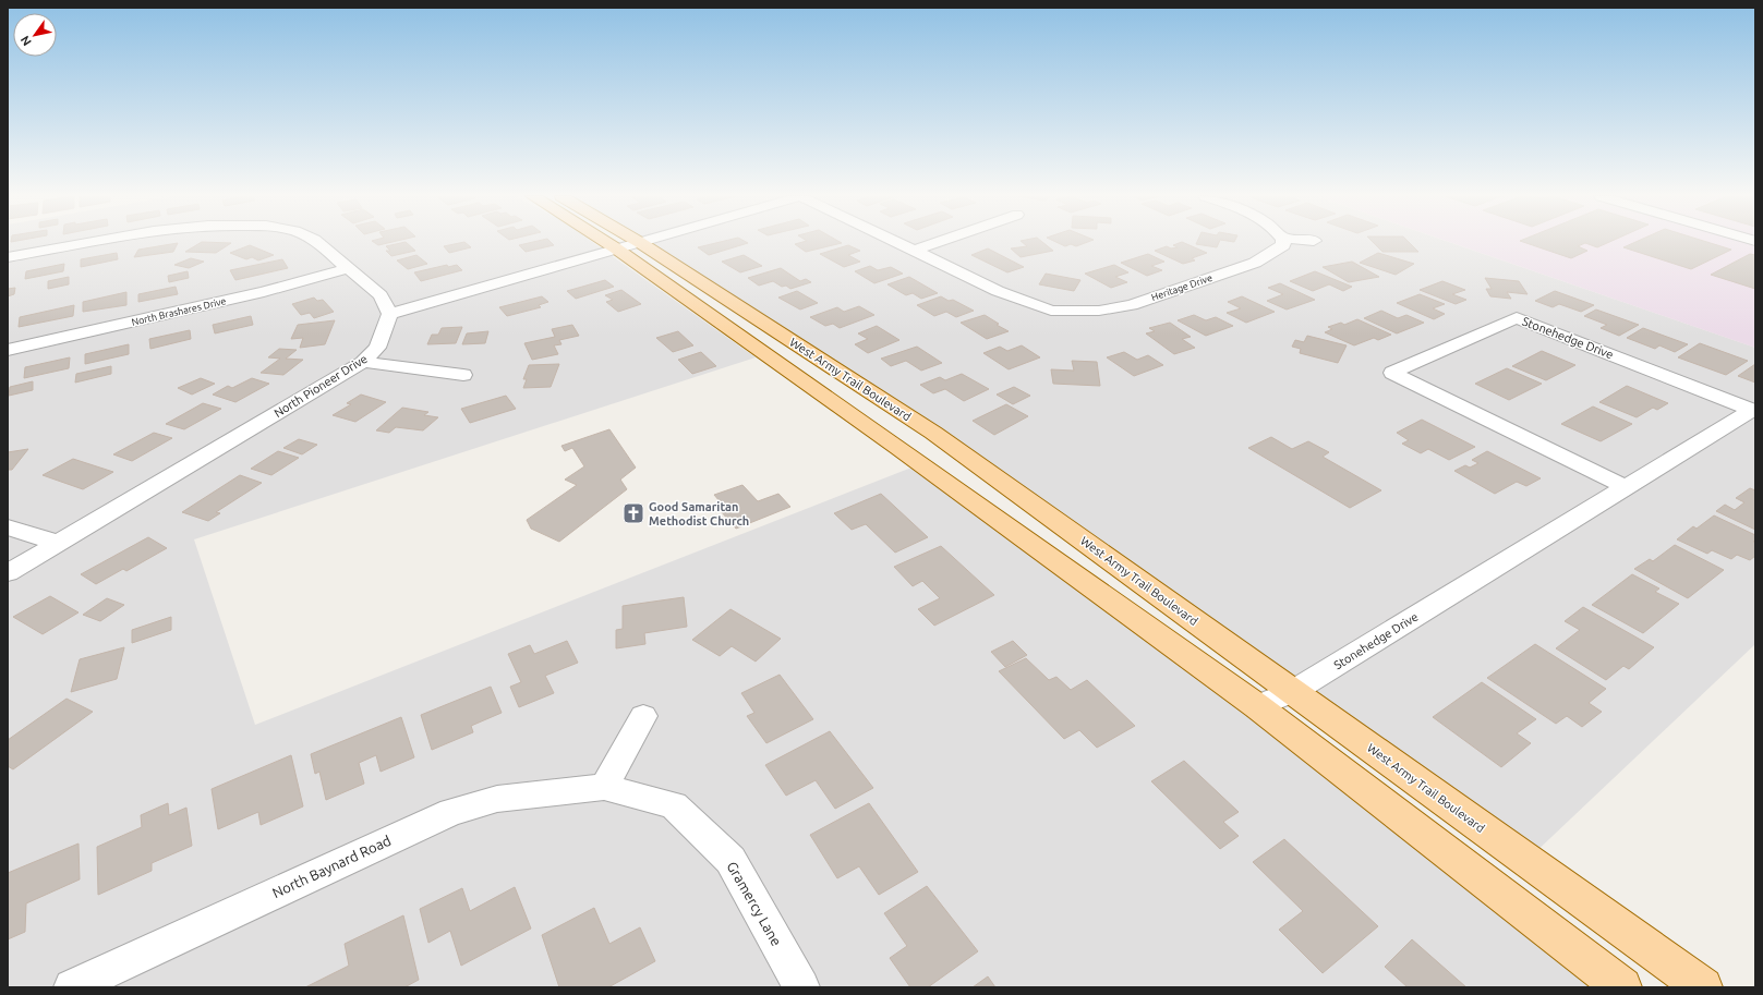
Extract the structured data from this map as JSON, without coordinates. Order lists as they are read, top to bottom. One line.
{"streets":{"main road":["West Army Trail Boulevard"],"street":["Heritage Drive","North Brashares Drive","Stonehedge Drive","North Pioneer Drive","North Baynard Road","Gramercy Lane"]},"crossings":[["Stonehedge Drive","West Army Trail Boulevard"],["North Baynard Road","Gramercy Lane"]],"places":{"church":["Good Samaritan Methodist Church"]},"north":"bottom left"}
